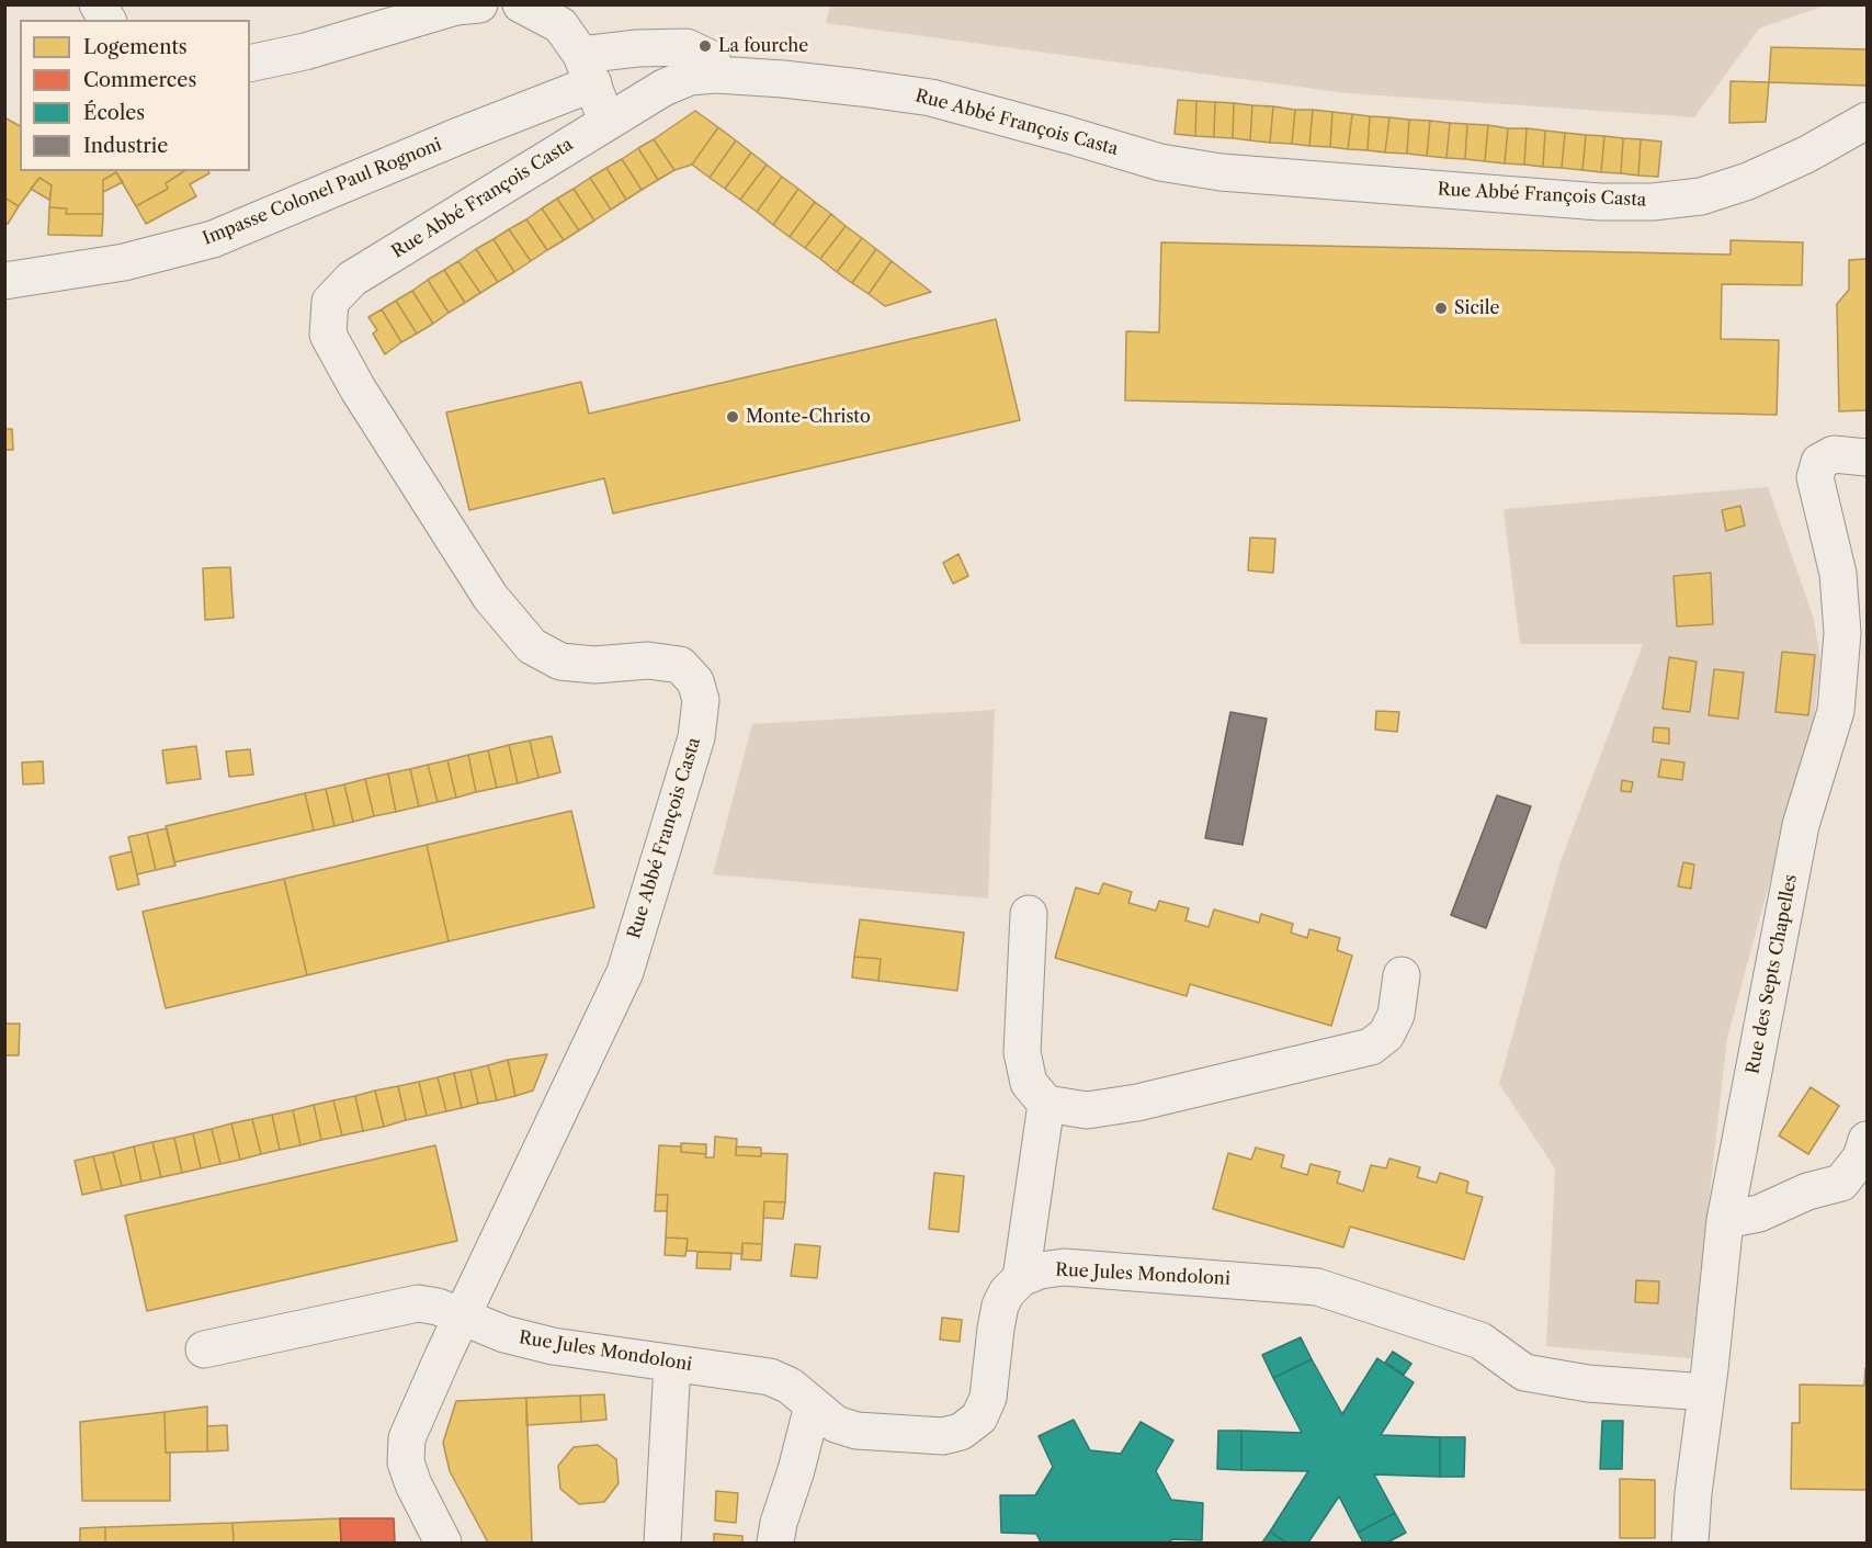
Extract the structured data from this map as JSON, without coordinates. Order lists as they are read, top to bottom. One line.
{"streets":{"street":["Rue Abbé François Casta","Impasse Colonel Paul Rognoni","Rue des Septs Chapelles","Rue Jules Mondoloni"]},"crossings":[["Rue Abbé François Casta","Impasse Colonel Paul Rognoni"],["Rue Abbé François Casta","Rue Jules Mondoloni"],["Rue des Septs Chapelles","Rue Jules Mondoloni"]],"places":["La fourche","Sicile","Monte-Christo"],"legend":["Logements","Commerces","Écoles","Industrie"]}
